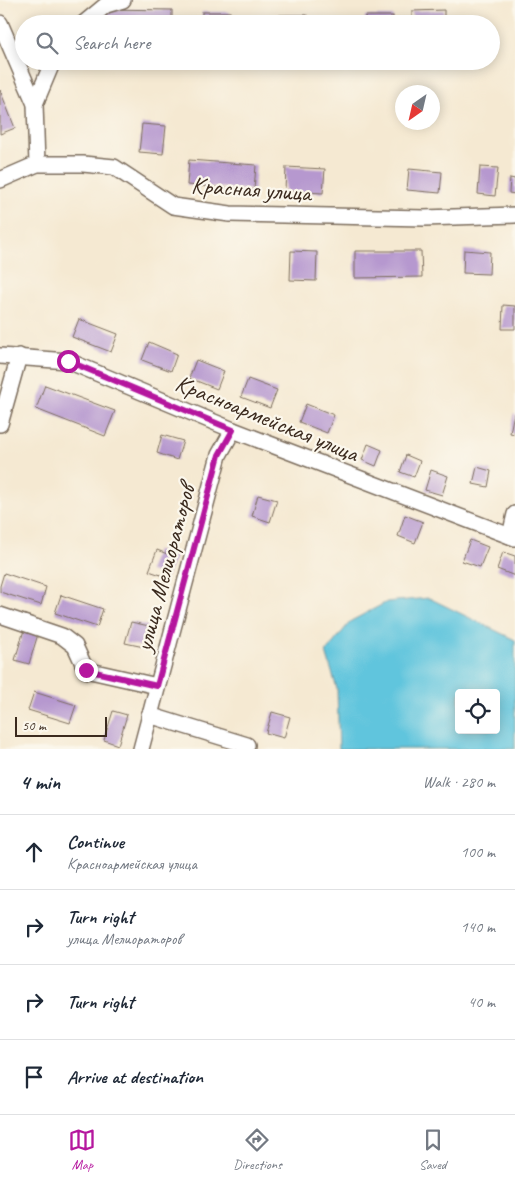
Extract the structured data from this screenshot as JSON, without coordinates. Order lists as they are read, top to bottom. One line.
{"streets":{"street":["Красная улица","Красноармейская улица","улица Мелиораторов"]},"crossings":[["Красноармейская улица","улица Мелиораторов"]],"scale_bar":"50 m","north":"bottom left","page":{"search":"Search here","scale":"50 m","heading":["4 min","Walk · 280 m"],"list":[["Continue","Красноармейская улица","100 m"],["Turn right","улица Мелиораторов","140 m"],["Turn right","40 m"],"Arrive at destination"],"nav":["Map","Directions","Saved"]}}
